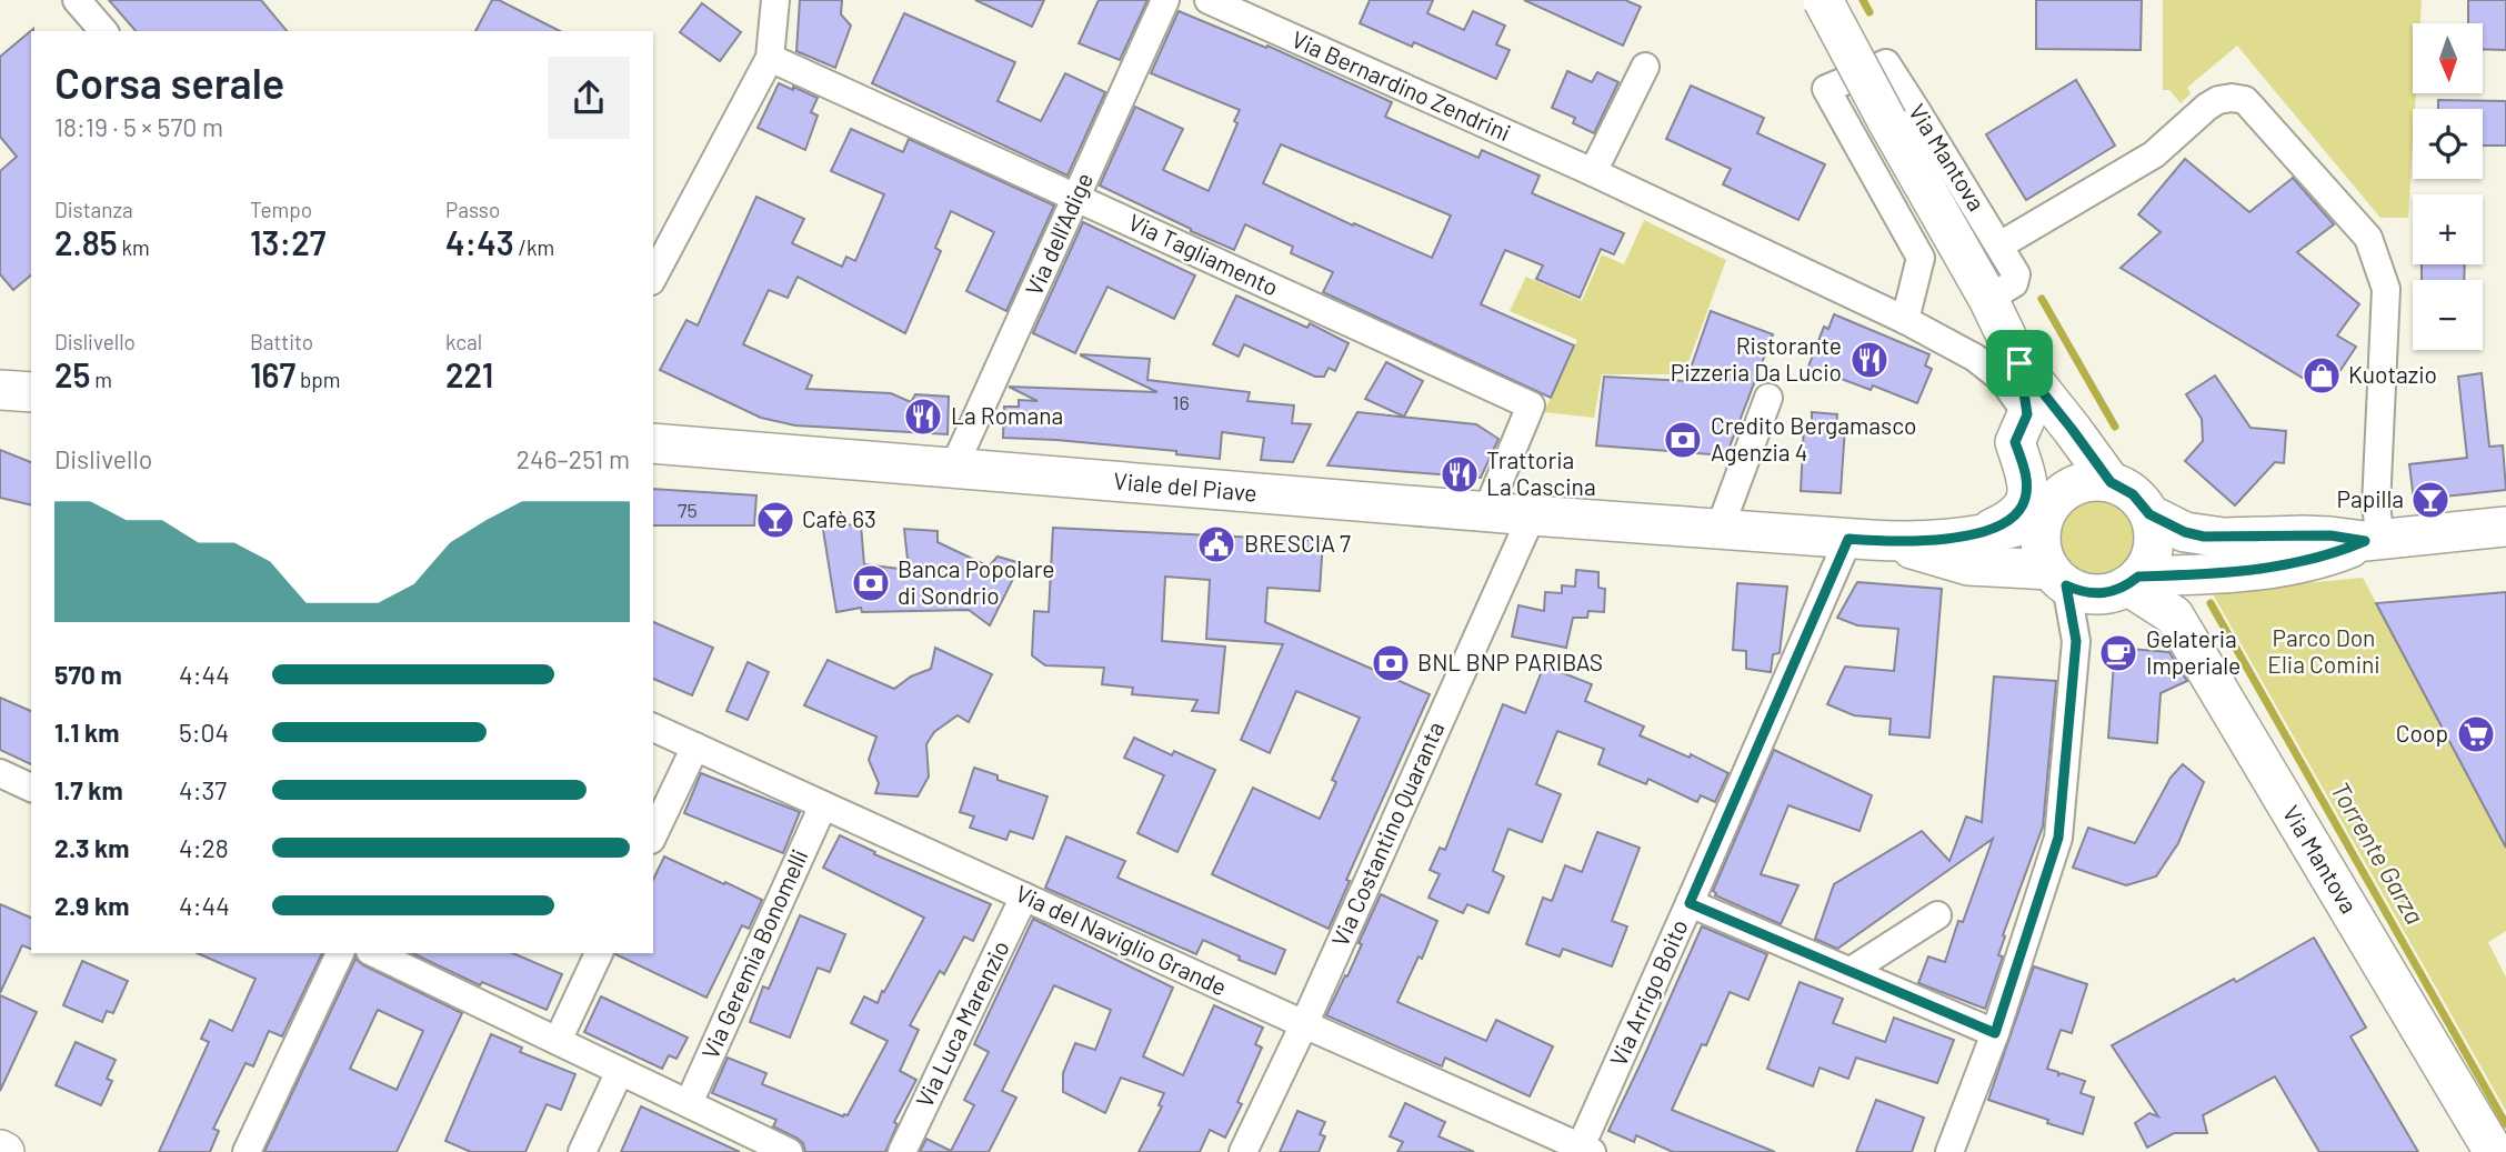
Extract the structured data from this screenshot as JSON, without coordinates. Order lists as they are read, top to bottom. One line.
{"streets":{"main road":["Via Mantova","Viale del Piave"],"street":["Via Bernardino Zendrini","Via dell'Adige","Via Tagliamento","Via Costantino Quaranta","Via del Naviglio Grande","Via Geremia Bonomelli","Via Arrigo Boito","Via Luca Marenzio"]},"crossings":[["Via Bernardino Zendrini","Via Mantova"],["Via Mantova","Viale del Piave"],["Via dell'Adige","Via Tagliamento"],["Via dell'Adige","Viale del Piave"],["Via Tagliamento","Viale del Piave"],["Viale del Piave","Via Costantino Quaranta"],["Viale del Piave","Via Arrigo Boito"],["Via Costantino Quaranta","Via del Naviglio Grande"],["Via del Naviglio Grande","Via Geremia Bonomelli"],["Via del Naviglio Grande","Via Arrigo Boito"],["Via del Naviglio Grande","Via Luca Marenzio"]],"water":["Torrente Garza"],"parks":["Parco Don Elia Comini"],"places":{"restaurant":["Ristorante Pizzeria Da Lucio","La Romana","Trattoria La Cascina"],"shop":["Kuotazio"],"bank":["Credito Bergamasco Agenzia 4","Banca Popolare di Sondrio","BNL BNP PARIBAS"],"bar":["Papilla","Cafè 63"],"public building":["BRESCIA 7"],"cafe":["Gelateria Imperiale"],"supermarket":["Coop"]},"house_numbers":["16","75"],"north":"bottom","page":{"map_buttons":["+","−"],"heading":["Corsa serale","18:19 · 5 × 570 m"],"stats":[["Distanza","2.85 km"],["Tempo","13:27"],["Passo","4:43 /km"],["Dislivello","25 m"],["Battito","167 bpm"],["kcal","221"]],"chart":["Dislivello","246–251 m"],"list":[{"name":"570 m","note":"4:44"},{"name":"1.1 km","note":"5:04"},{"name":"1.7 km","note":"4:37"},{"name":"2.3 km","note":"4:28"},{"name":"2.9 km","note":"4:44"}]}}
